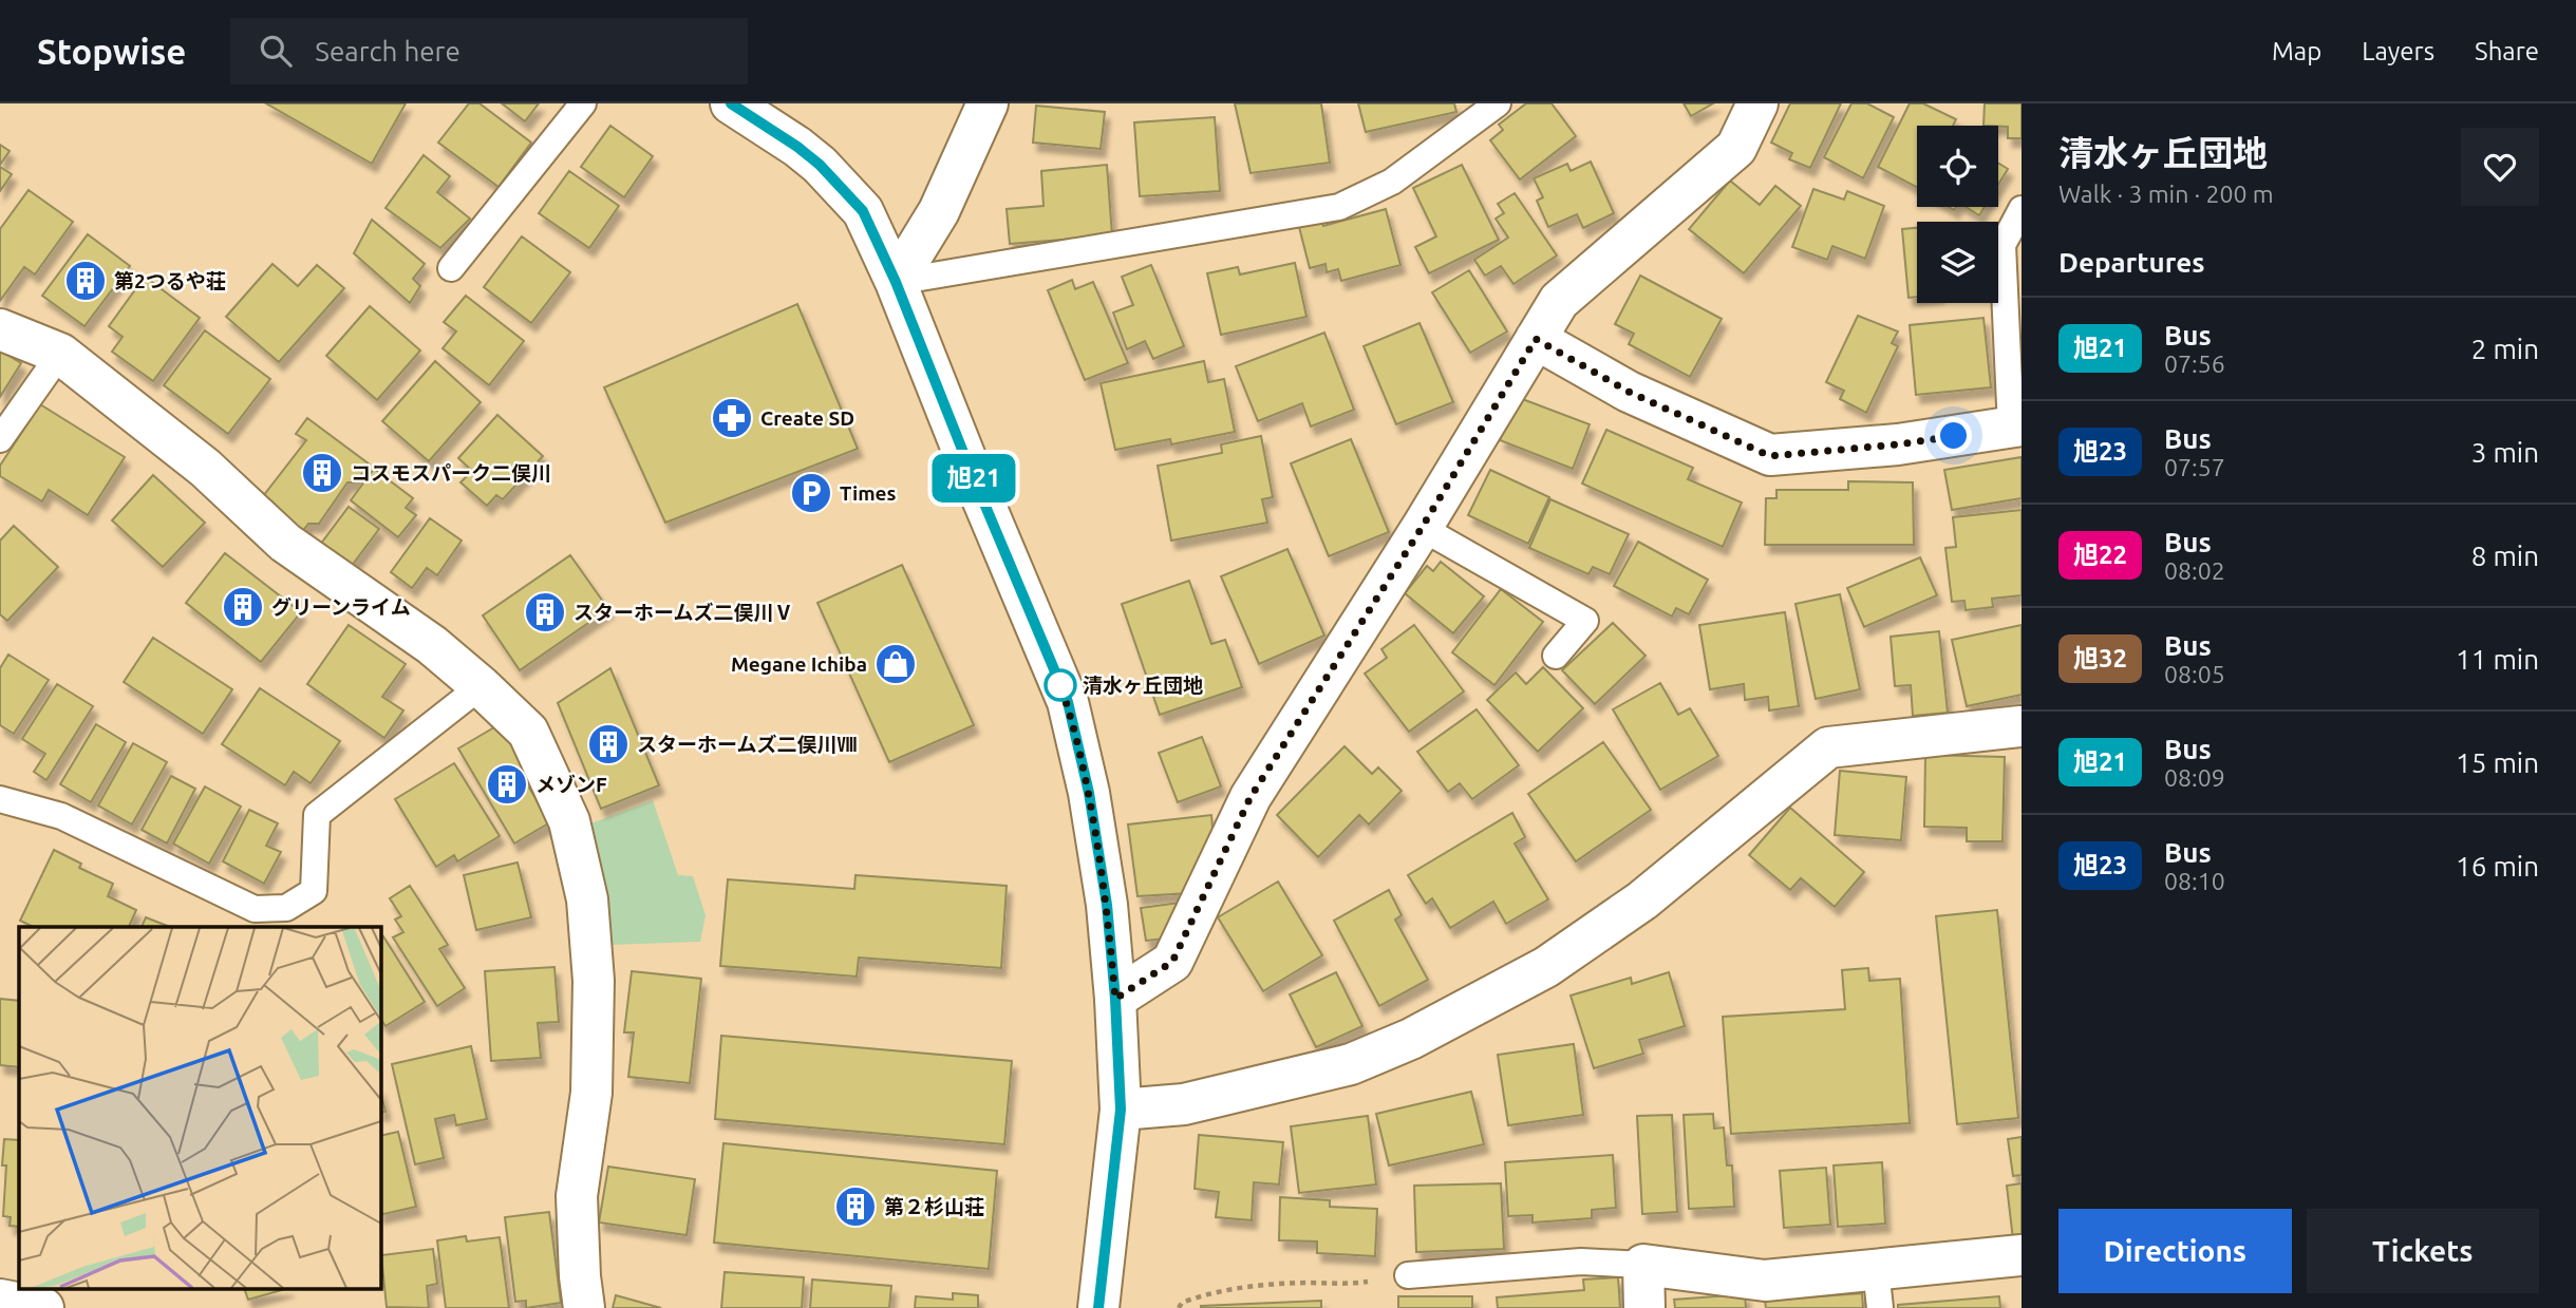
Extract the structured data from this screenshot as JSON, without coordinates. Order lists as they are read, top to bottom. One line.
{"places":{"building":["第2つるや荘","コスモスパーク二俣川","グリーンライム","スターホームズ二俣川Ⅴ","スターホームズ二俣川Ⅷ","メゾンF","第２杉山荘"],"pharmacy":["Create SD"],"parking":["Times"],"shop":["Megane Ichiba"],"other":["清水ヶ丘団地"]},"lines":["bus line 旭21"],"page":{"header":"Stopwise","search":"Search here","nav":["Map","Layers","Share"],"on_map":"旭21","heading":[["清水ヶ丘団地","Walk · 3 min · 200 m"],"Departures"],"list":[{"mark":"旭21","name":"Bus","note":"07:56","value":"2 min"},{"mark":"旭23","name":"Bus","note":"07:57","value":"3 min"},{"mark":"旭22","name":"Bus","note":"08:02","value":"8 min"},{"mark":"旭32","name":"Bus","note":"08:05","value":"11 min"},{"mark":"旭21","name":"Bus","note":"08:09","value":"15 min"},{"mark":"旭23","name":"Bus","note":"08:10","value":"16 min"}],"buttons":["Directions","Tickets"]}}
